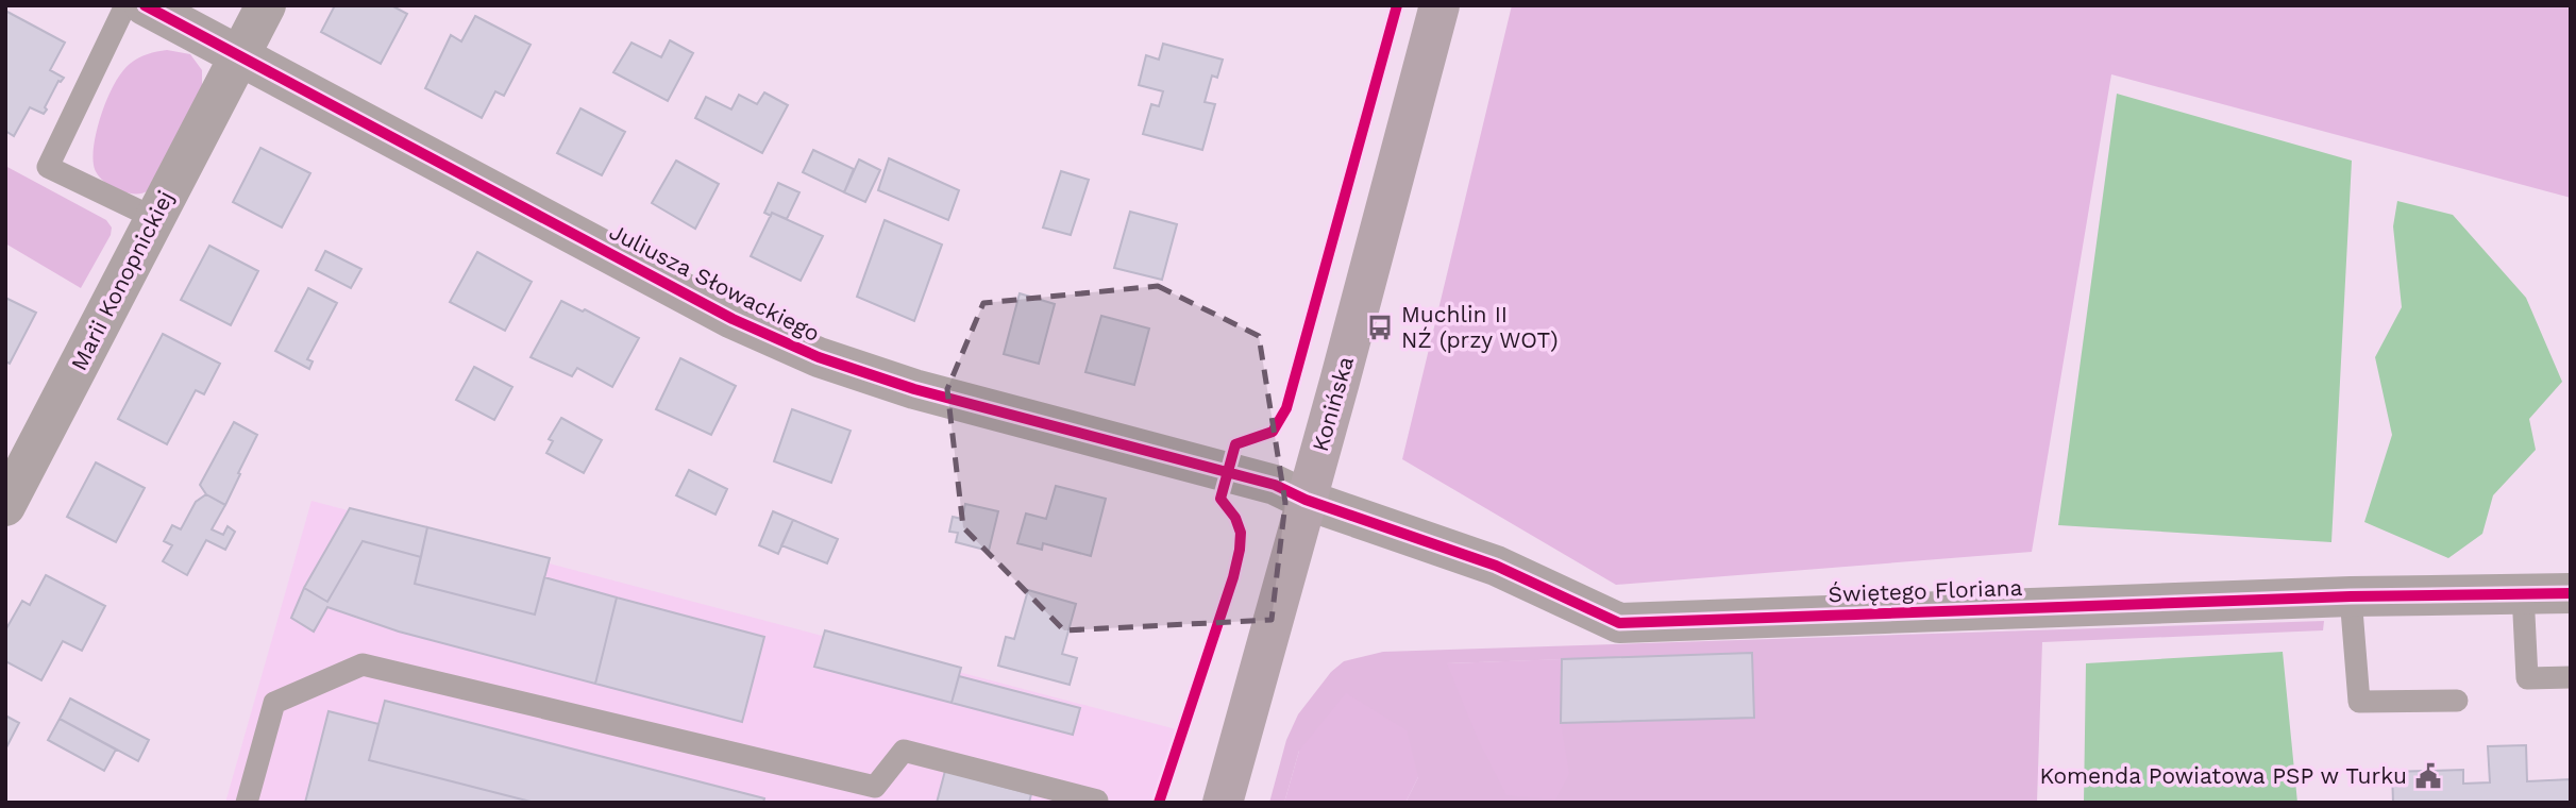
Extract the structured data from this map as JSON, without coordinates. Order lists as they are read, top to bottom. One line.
{"streets":{"main road":["Konińska"],"street":["Marii Konopnickiej","Juliusza Słowackiego","Świętego Floriana"]},"crossings":[["Marii Konopnickiej","Juliusza Słowackiego"],["Juliusza Słowackiego","Konińska"],["Juliusza Słowackiego","Świętego Floriana"],["Konińska","Świętego Floriana"]],"places":{"bus stop":["Muchlin II NŹ (przy WOT)"],"public building":["Komenda Powiatowa PSP w Turku"]}}
